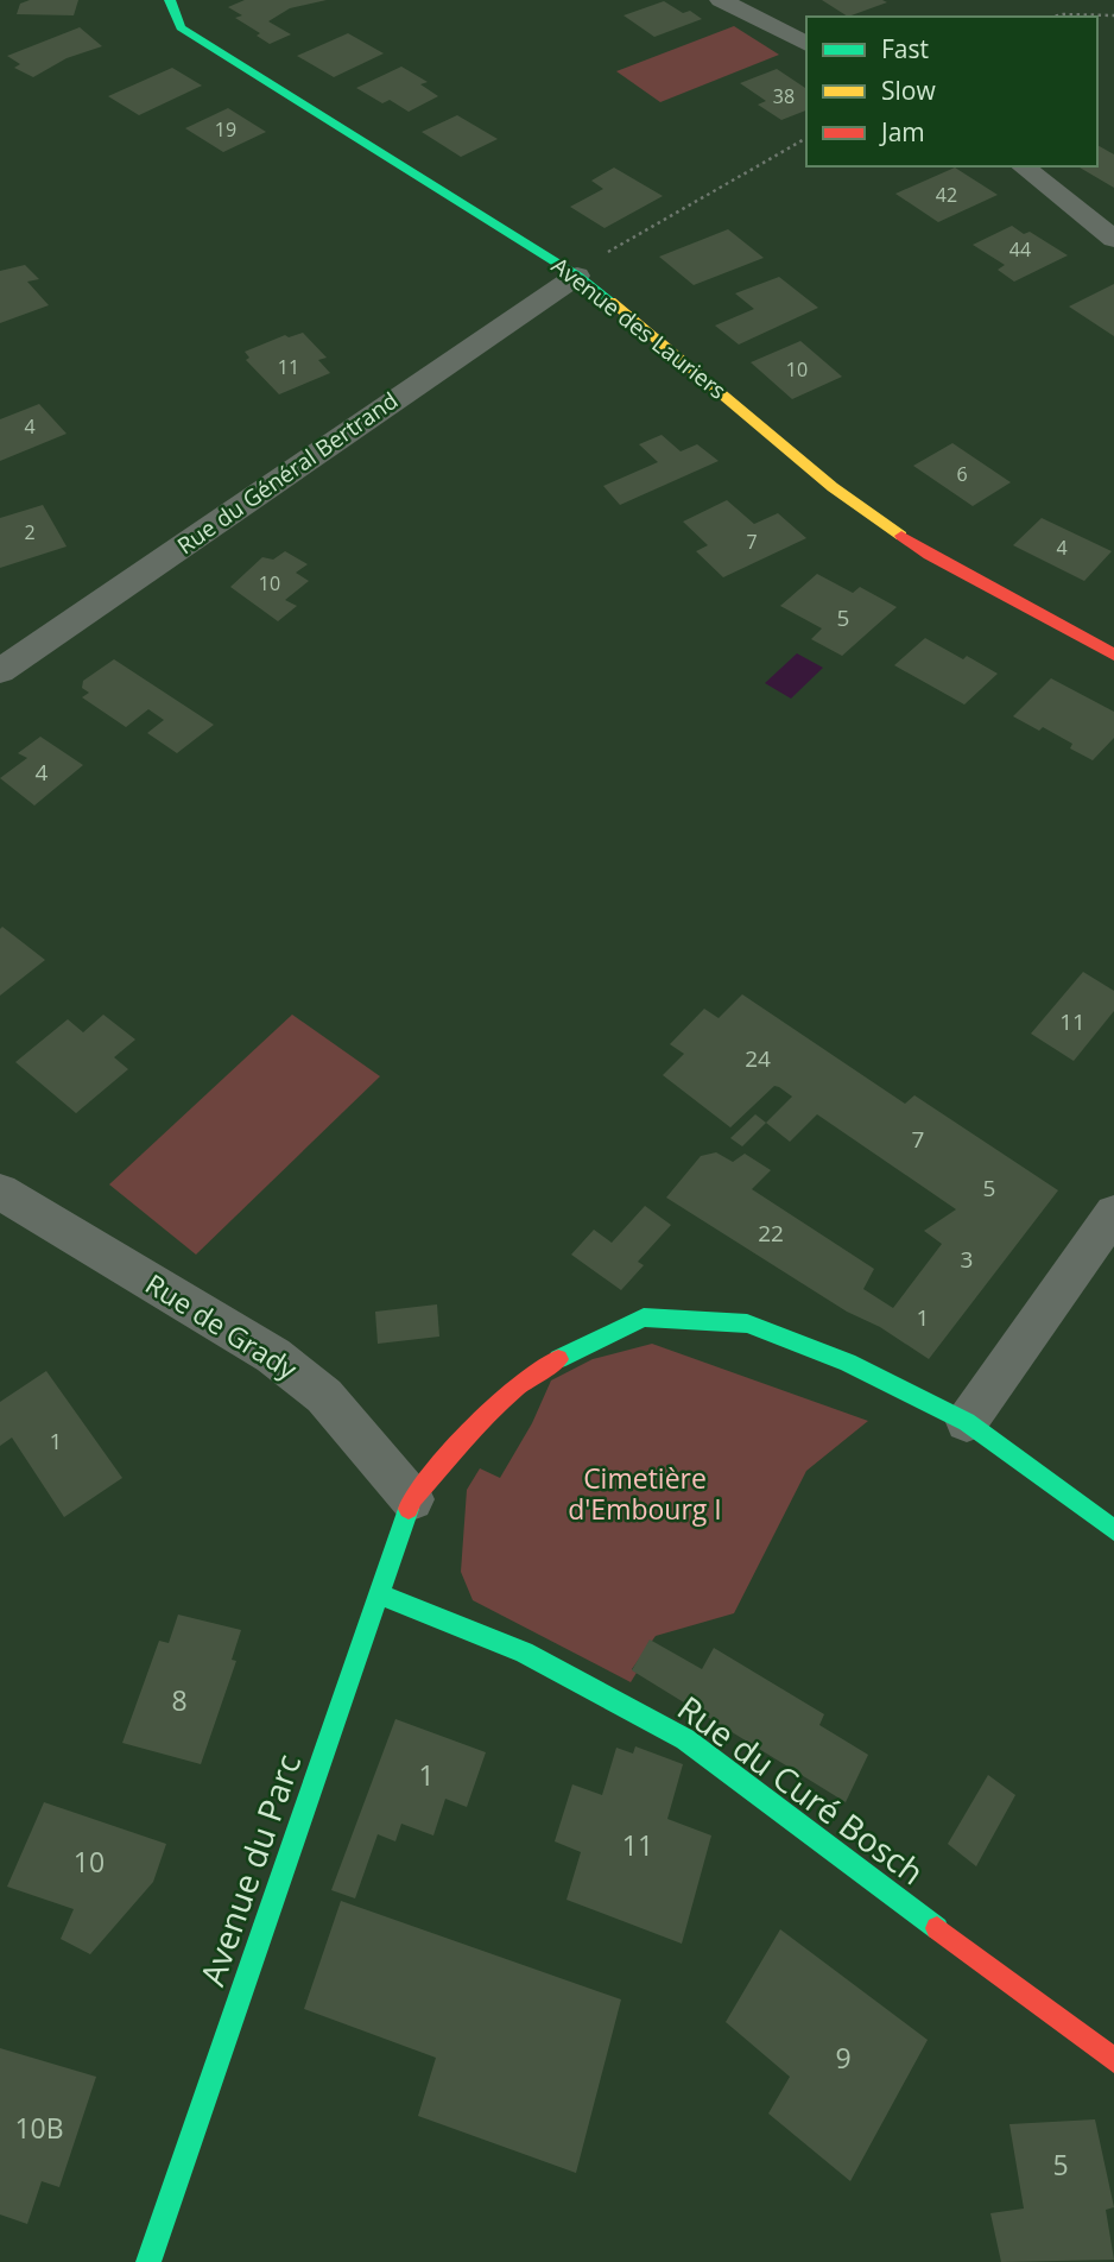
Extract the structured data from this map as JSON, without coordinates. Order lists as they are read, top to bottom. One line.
{"streets":{"street":["Avenue des Lauriers","Rue du Général Bertrand","Rue de Grady","Rue du Curé Bosch","Avenue du Parc"]},"crossings":[["Avenue des Lauriers","Rue du Général Bertrand"],["Rue de Grady","Avenue du Parc"],["Rue du Curé Bosch","Avenue du Parc"]],"parks":["Cimetière d'Embourg I"],"house_numbers":["38","19","42","44","11","10","4","6","2","7","4","10","5","4","11","24","7","5","22","3","1","1","8","1","11","10","9","10B","5"],"legend":["Fast","Slow","Jam"]}
